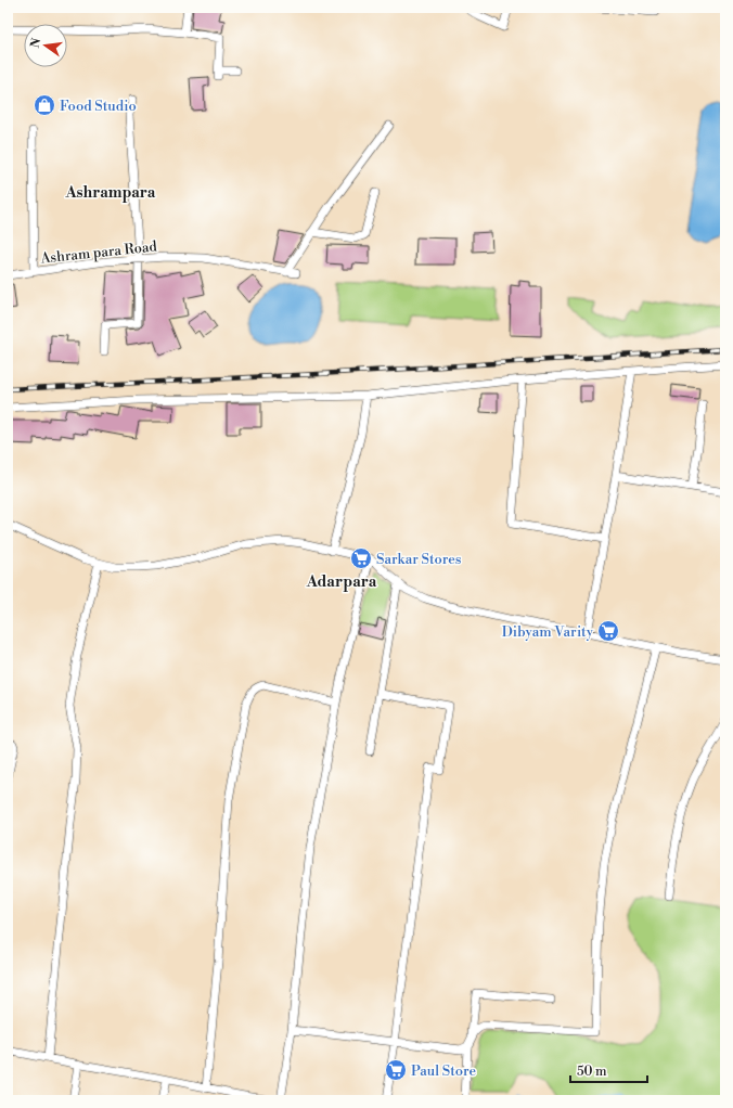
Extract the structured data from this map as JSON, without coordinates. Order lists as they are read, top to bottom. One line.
{"streets":{"street":["Ashram para Road"]},"districts":["Ashrampara","Adarpara"],"places":{"shop":["Food Studio"],"supermarket":["Sarkar Stores","Dibyam Varity","Paul Store"]},"scale_bar":"50 m","north":"left"}
